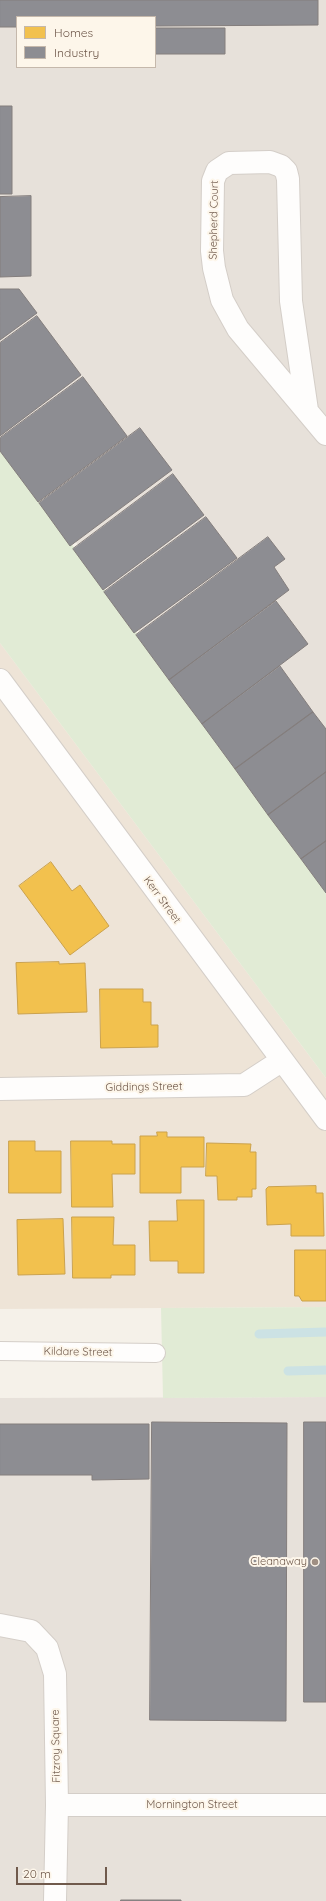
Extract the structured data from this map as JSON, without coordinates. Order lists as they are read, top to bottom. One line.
{"streets":{"street":["Shepherd Court","Kerr Street","Giddings Street","Fitzroy Square","Mornington Street"],"lane":["Kildare Street"]},"crossings":[["Kerr Street","Giddings Street"],["Fitzroy Square","Mornington Street"]],"places":["Cleanaway"],"legend":["Homes","Industry"],"scale_bar":"20 m"}
